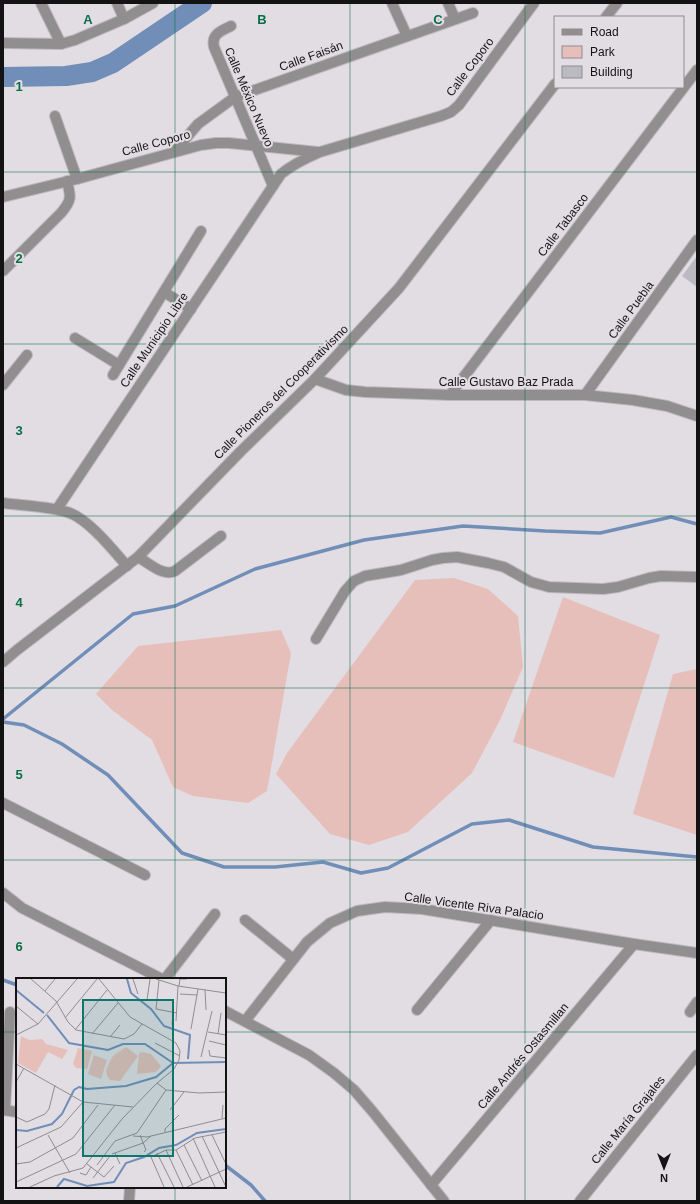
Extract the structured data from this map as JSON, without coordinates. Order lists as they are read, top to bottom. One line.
{"streets":{"street":["Calle Faisán","Calle Coporo","Calle México Nuevo","Calle Tabasco","Calle Puebla","Calle Municipio Libre","Calle Gustavo Baz Prada","Calle Pioneros del Cooperativismo","Calle Vicente Riva Palacio","Calle Andrés Ostasmillan","Calle María Grajales"]},"crossings":[["Calle Faisán","Calle Coporo"],["Calle Faisán","Calle México Nuevo"],["Calle Coporo","Calle México Nuevo"],["Calle Coporo","Calle Municipio Libre"],["Calle México Nuevo","Calle Municipio Libre"],["Calle Tabasco","Calle Gustavo Baz Prada"],["Calle Puebla","Calle Gustavo Baz Prada"],["Calle Gustavo Baz Prada","Calle Pioneros del Cooperativismo"],["Calle Vicente Riva Palacio","Calle Andrés Ostasmillan"]],"legend":["Road","Park","Building"],"north":"bottom","grid":{"columns":["A","B","C"],"rows":["1","2","3","4","5","6"]}}
